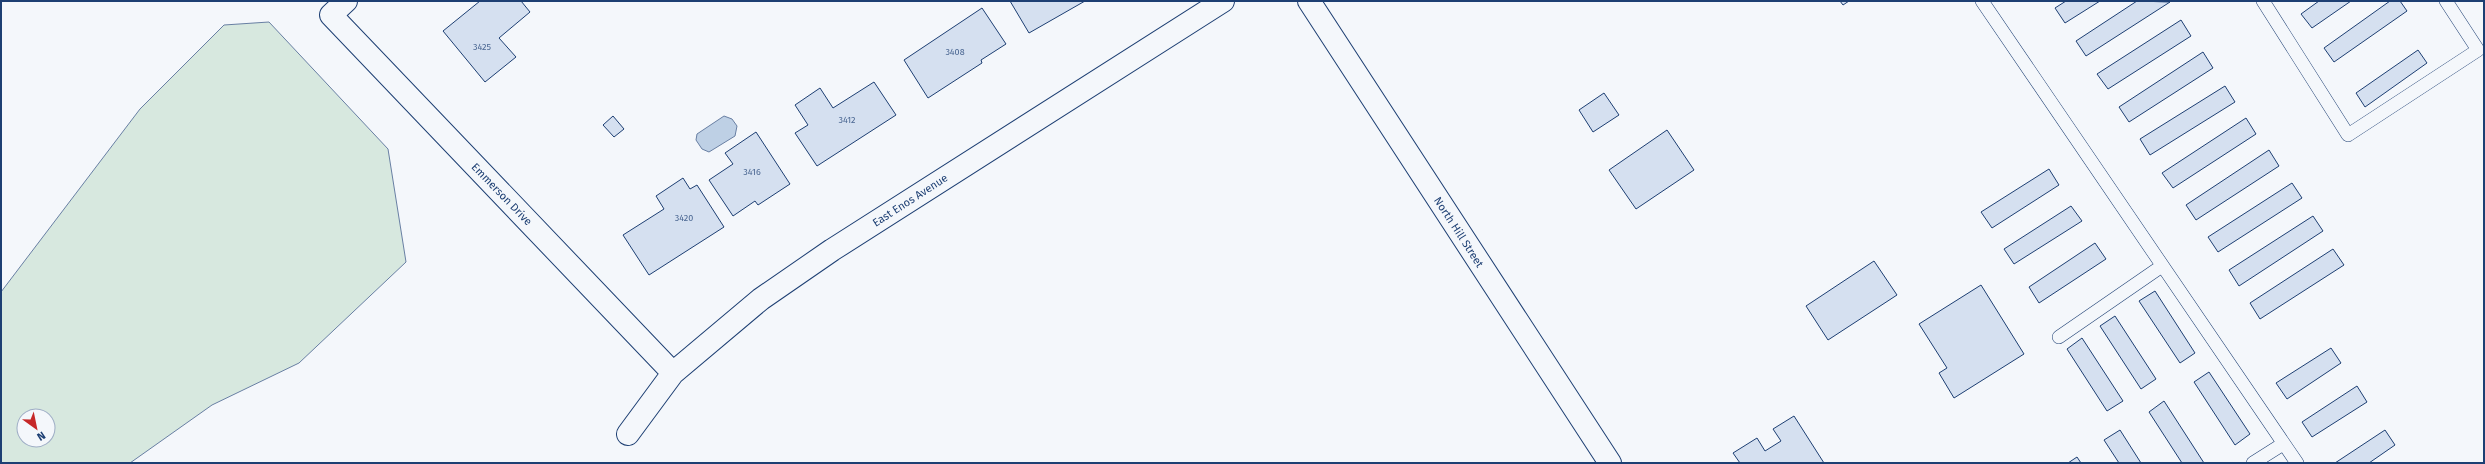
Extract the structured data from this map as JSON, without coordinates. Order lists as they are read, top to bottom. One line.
{"streets":{"street":["Emmerson Drive","East Enos Avenue","North Hill Street"]},"crossings":[["Emmerson Drive","East Enos Avenue"]],"house_numbers":["3425","3408","3412","3416","3420"],"north":"bottom right"}
